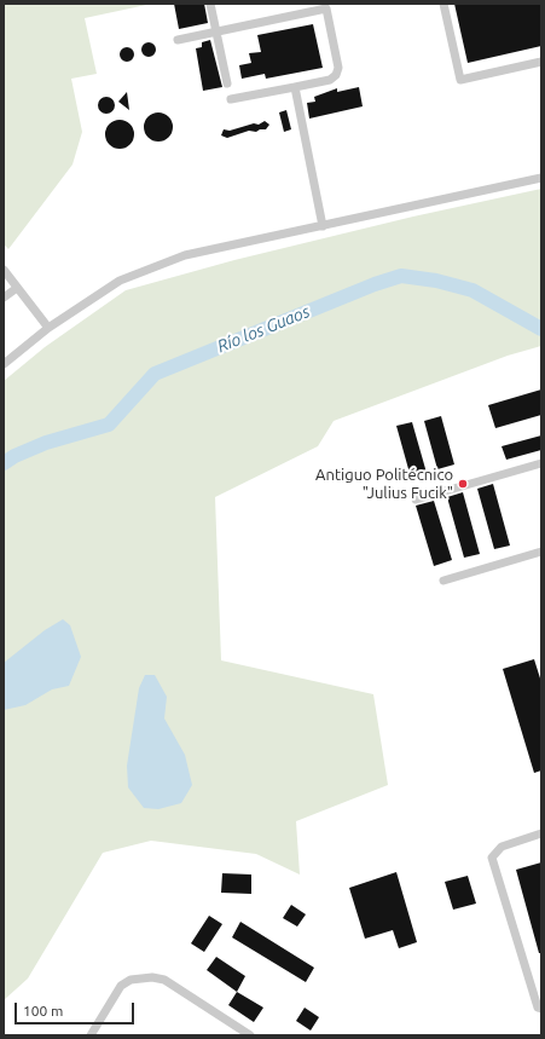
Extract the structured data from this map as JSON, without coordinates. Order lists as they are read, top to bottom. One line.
{"water":["Río los Guaos"],"places":["Antiguo Politécnico \"Julius Fucik\""],"scale_bar":"100 m"}
